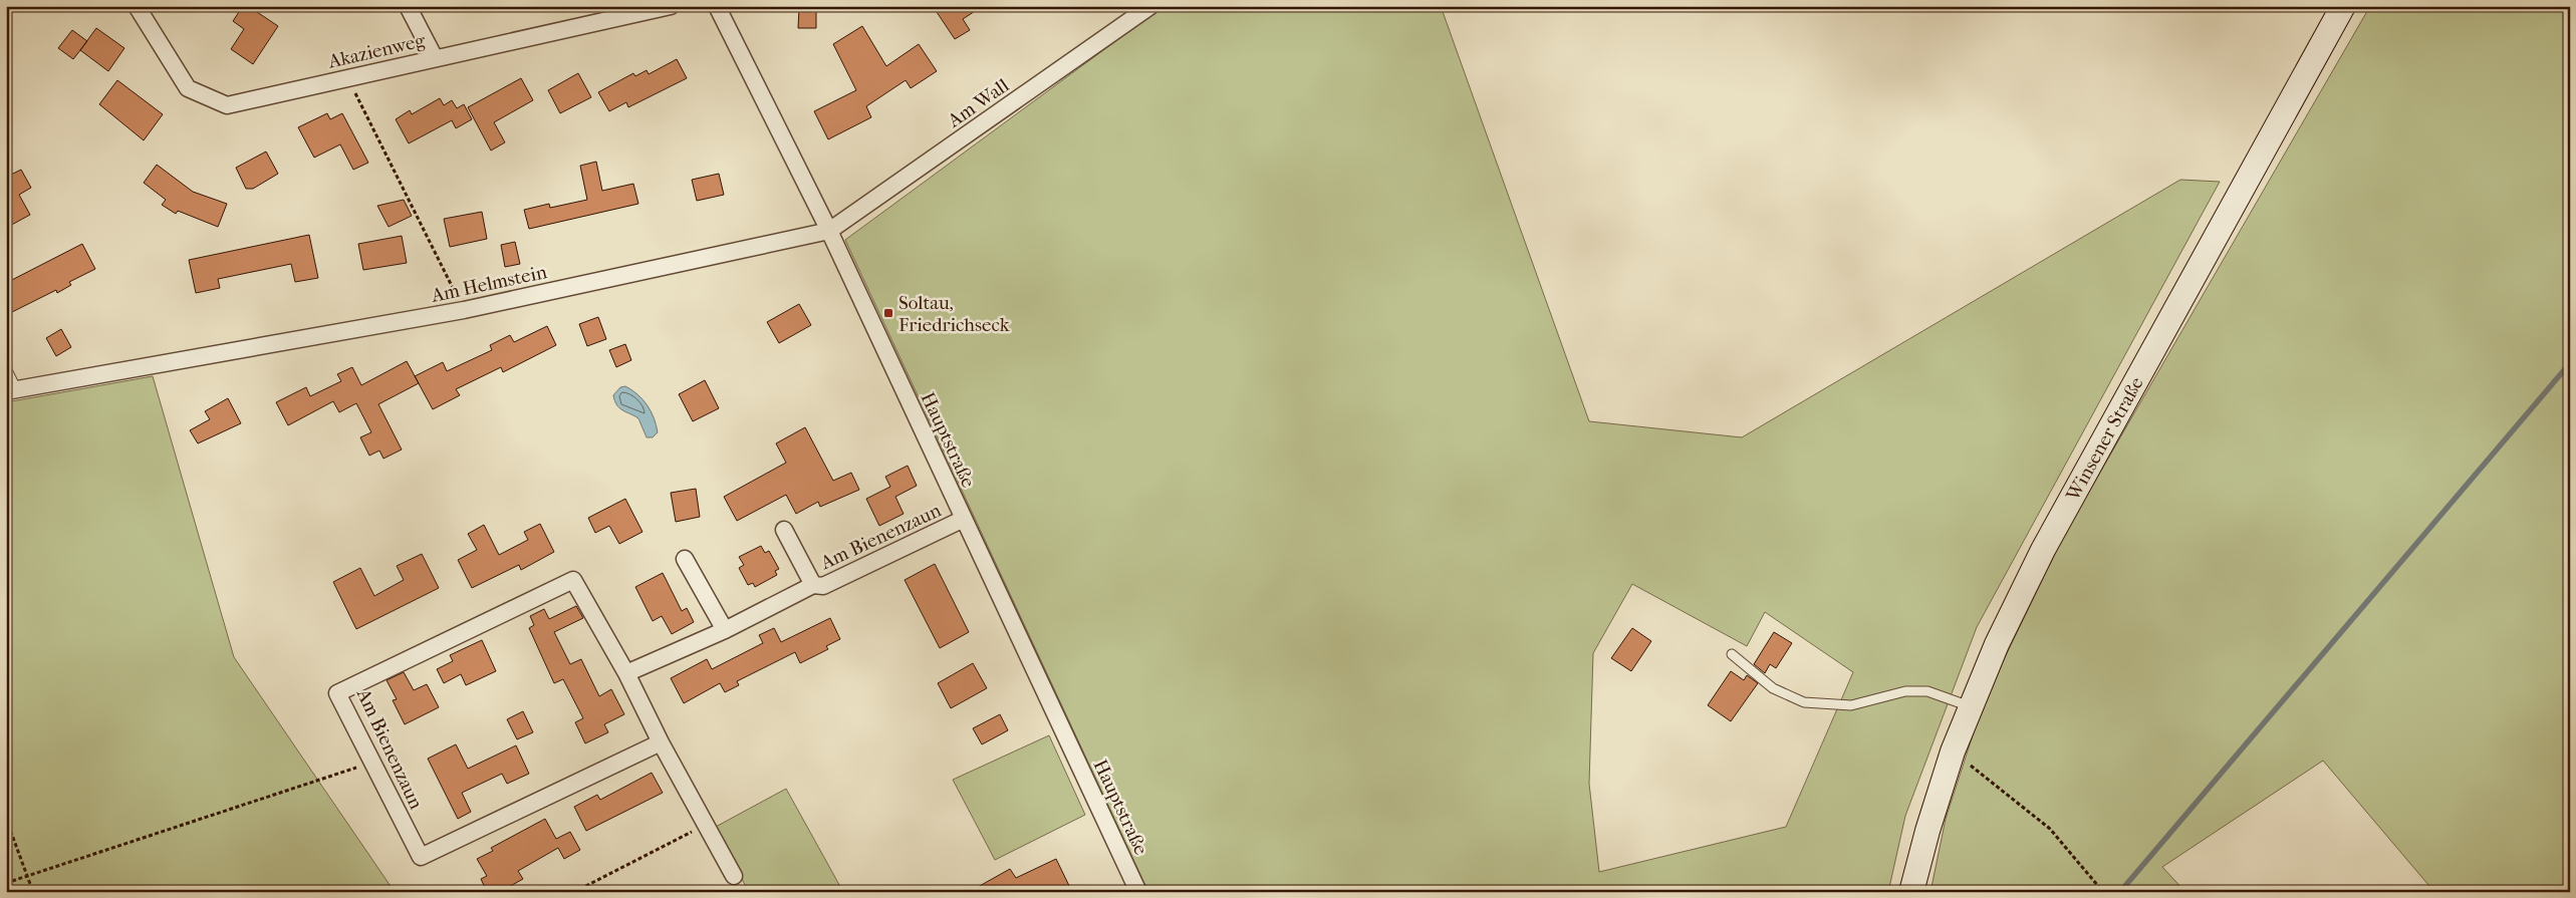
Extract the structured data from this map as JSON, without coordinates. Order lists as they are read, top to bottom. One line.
{"streets":{"main road":["Winsener Straße"],"street":["Akazienweg","Am Wall","Am Helmstein","Hauptstraße","Am Bienenzaun"]},"crossings":[["Am Wall","Am Helmstein"],["Am Wall","Hauptstraße"],["Am Helmstein","Hauptstraße"],["Hauptstraße","Am Bienenzaun"]],"places":{"transit":["Soltau, Friedrichseck"]}}
